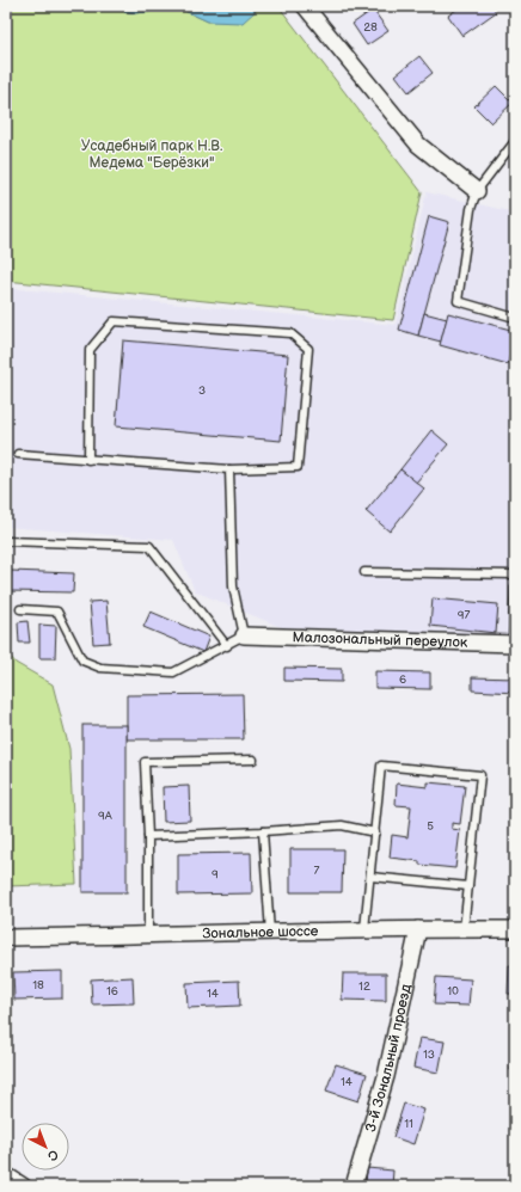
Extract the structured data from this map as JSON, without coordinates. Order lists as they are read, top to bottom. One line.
{"streets":{"street":["Малозональный переулок","Зональное шоссе","3-й Зональный проезд"]},"crossings":[["Зональное шоссе","3-й Зональный проезд"]],"parks":["Усадебный парк Н.В. Медема \"Берёзки\""],"house_numbers":["28","3","97","6","9А","5","7","9","18","12","16","10","14","13","14","11"],"north":"bottom right"}
